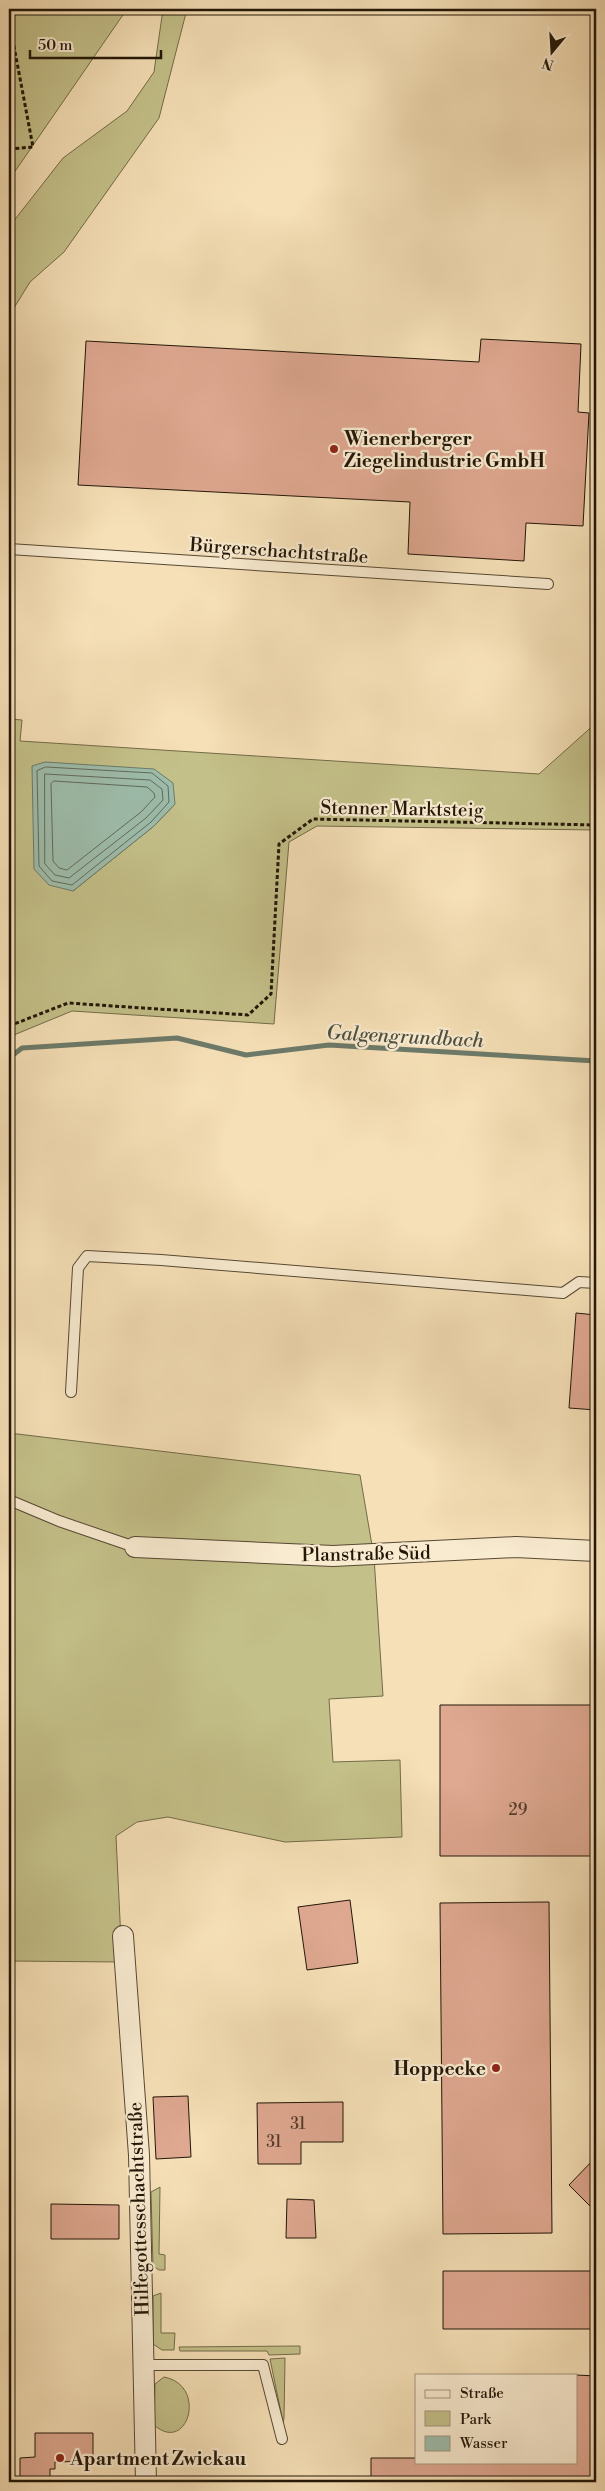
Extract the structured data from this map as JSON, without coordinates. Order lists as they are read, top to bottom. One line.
{"streets":{"street":["Planstraße Süd","Hilfegottesschachtstraße"],"lane":["Bürgerschachtstraße"],"path":["Stenner Marktsteig"]},"water":["Galgengrundbach"],"places":["Wienerberger Ziegelindustrie GmbH","Hoppecke","Apartment Zwickau"],"house_numbers":["29","31","31"],"legend":["Straße","Park","Wasser"],"scale_bar":"50 m","north":"bottom"}
